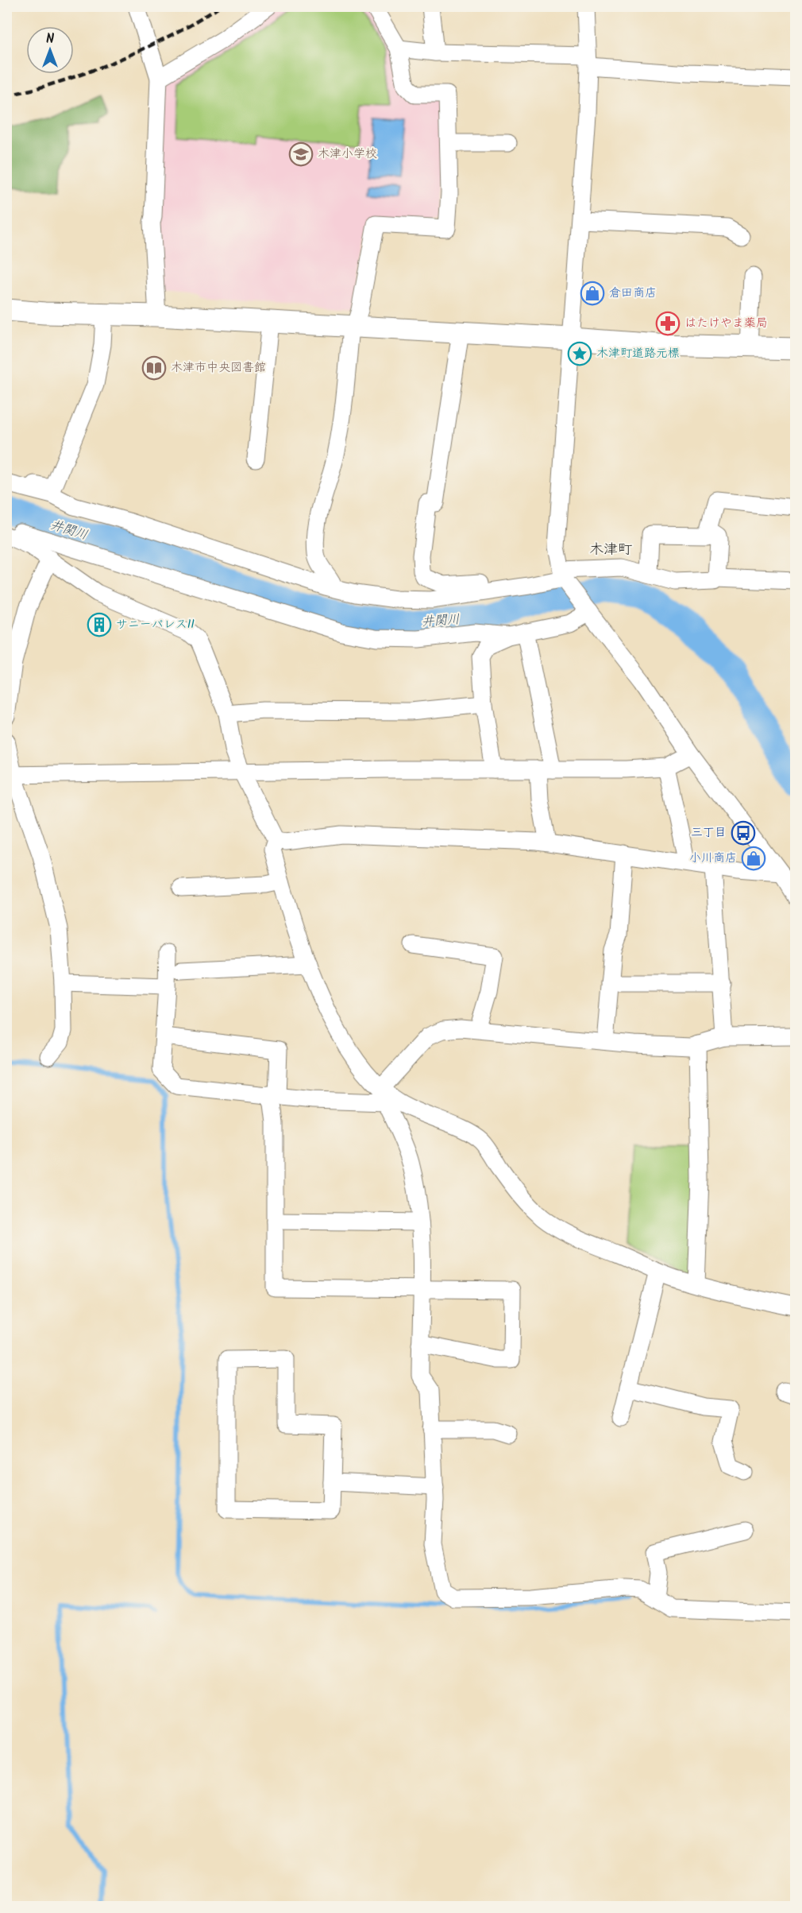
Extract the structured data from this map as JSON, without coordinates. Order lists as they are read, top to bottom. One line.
{"districts":["木津町"],"water":["井関川"],"places":{"school or university":["木津小学校"],"shop":["倉田商店","小川商店"],"pharmacy":["はたけやま薬局"],"place":["木津町道路元標"],"library":["木津市中央図書館"],"building":["サニーパレスII"],"bus stop":["三丁目"]},"north":"top"}
